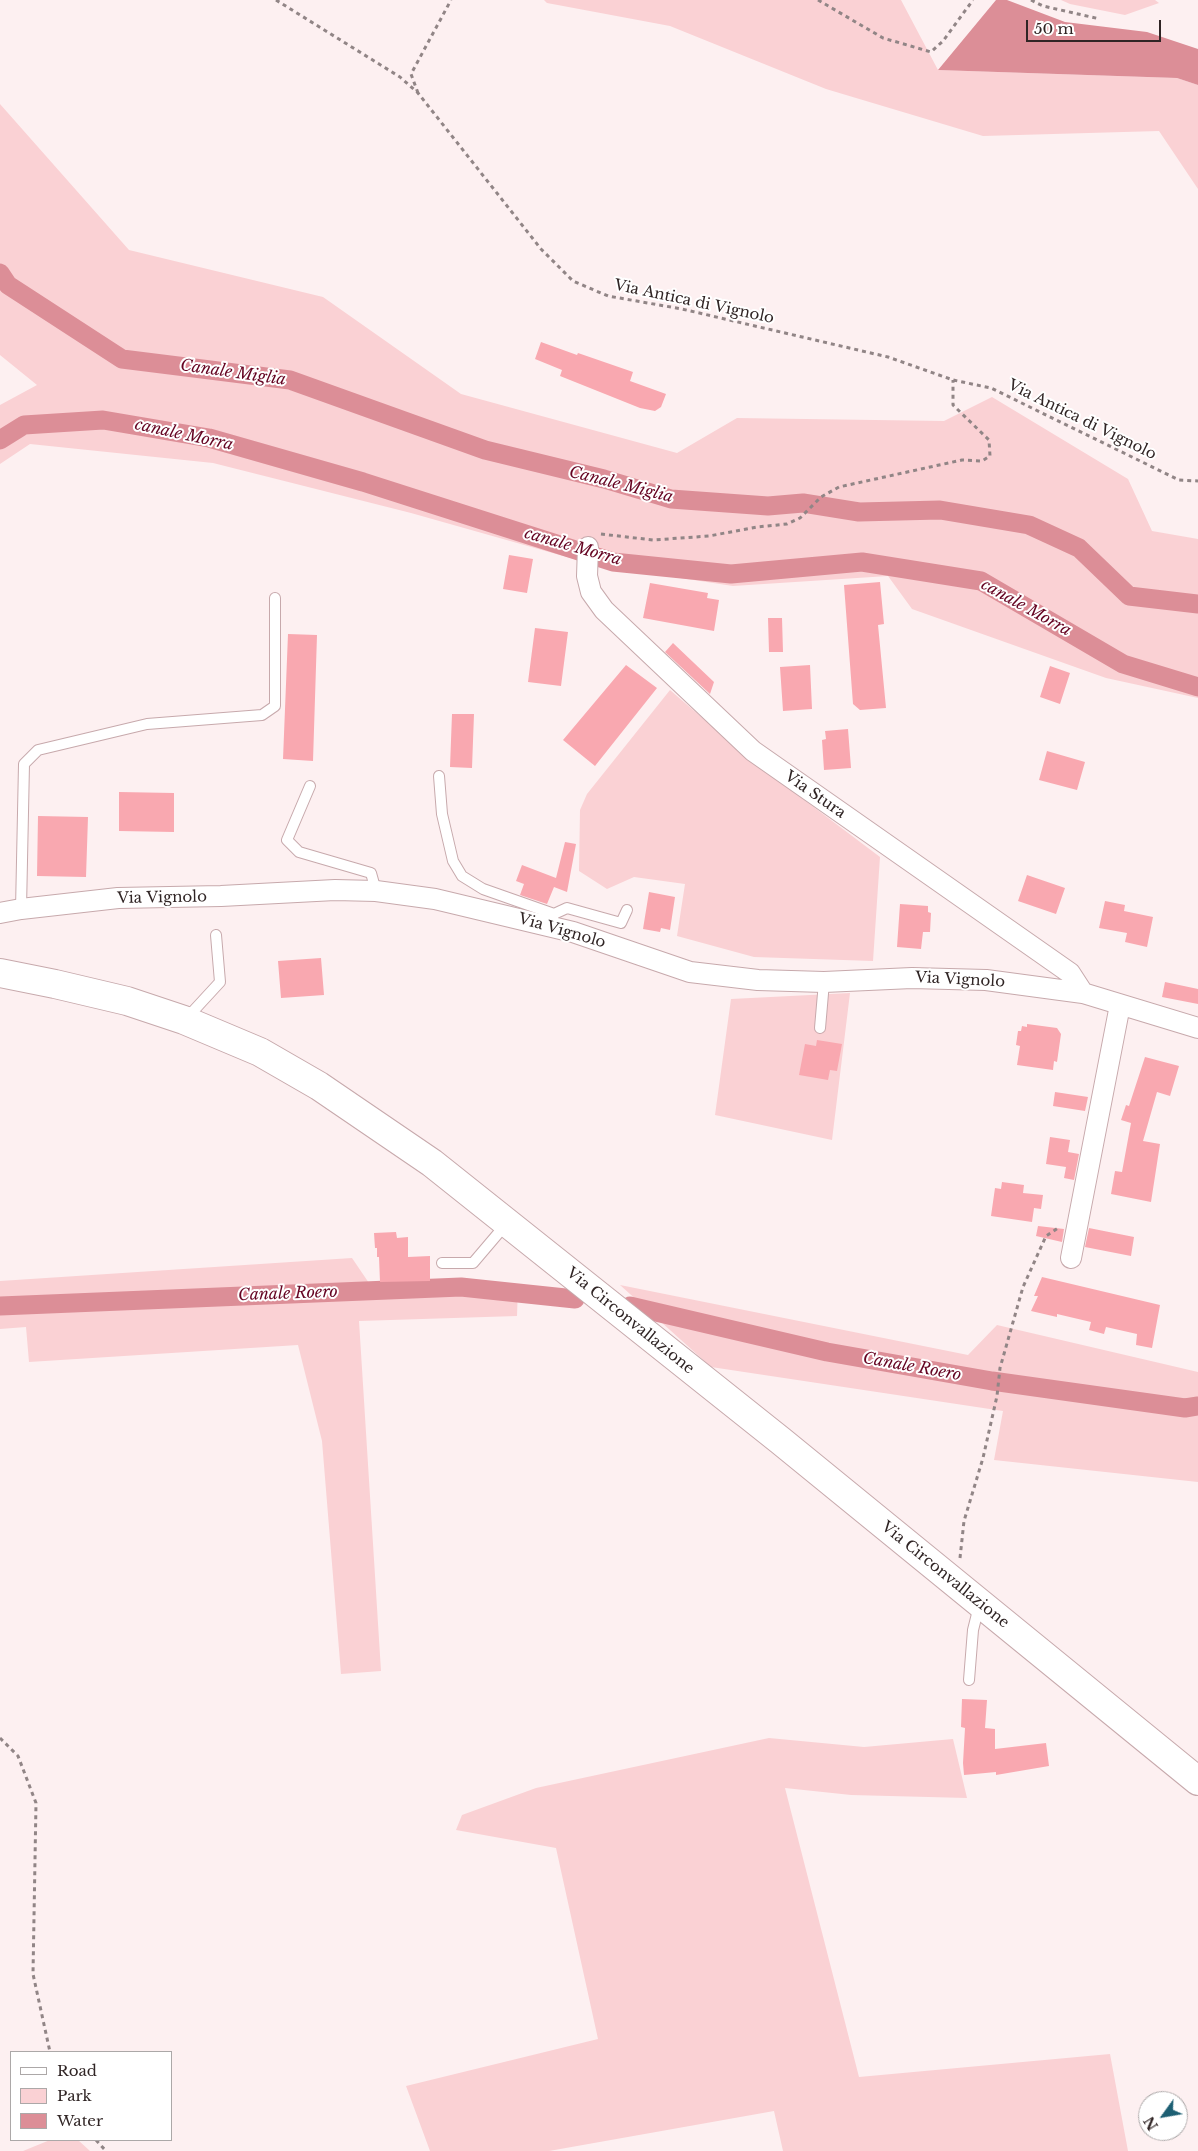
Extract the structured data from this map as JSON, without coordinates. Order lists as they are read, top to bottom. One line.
{"streets":{"main road":["Via Circonvallazione"],"street":["Via Stura","Via Vignolo"],"path":["Via Antica di Vignolo"]},"crossings":[["Via Stura","Via Vignolo"]],"water":["Canale Miglia","canale Morra","Canale Roero"],"legend":["Road","Park","Water"],"scale_bar":"50 m","north":"bottom left"}
